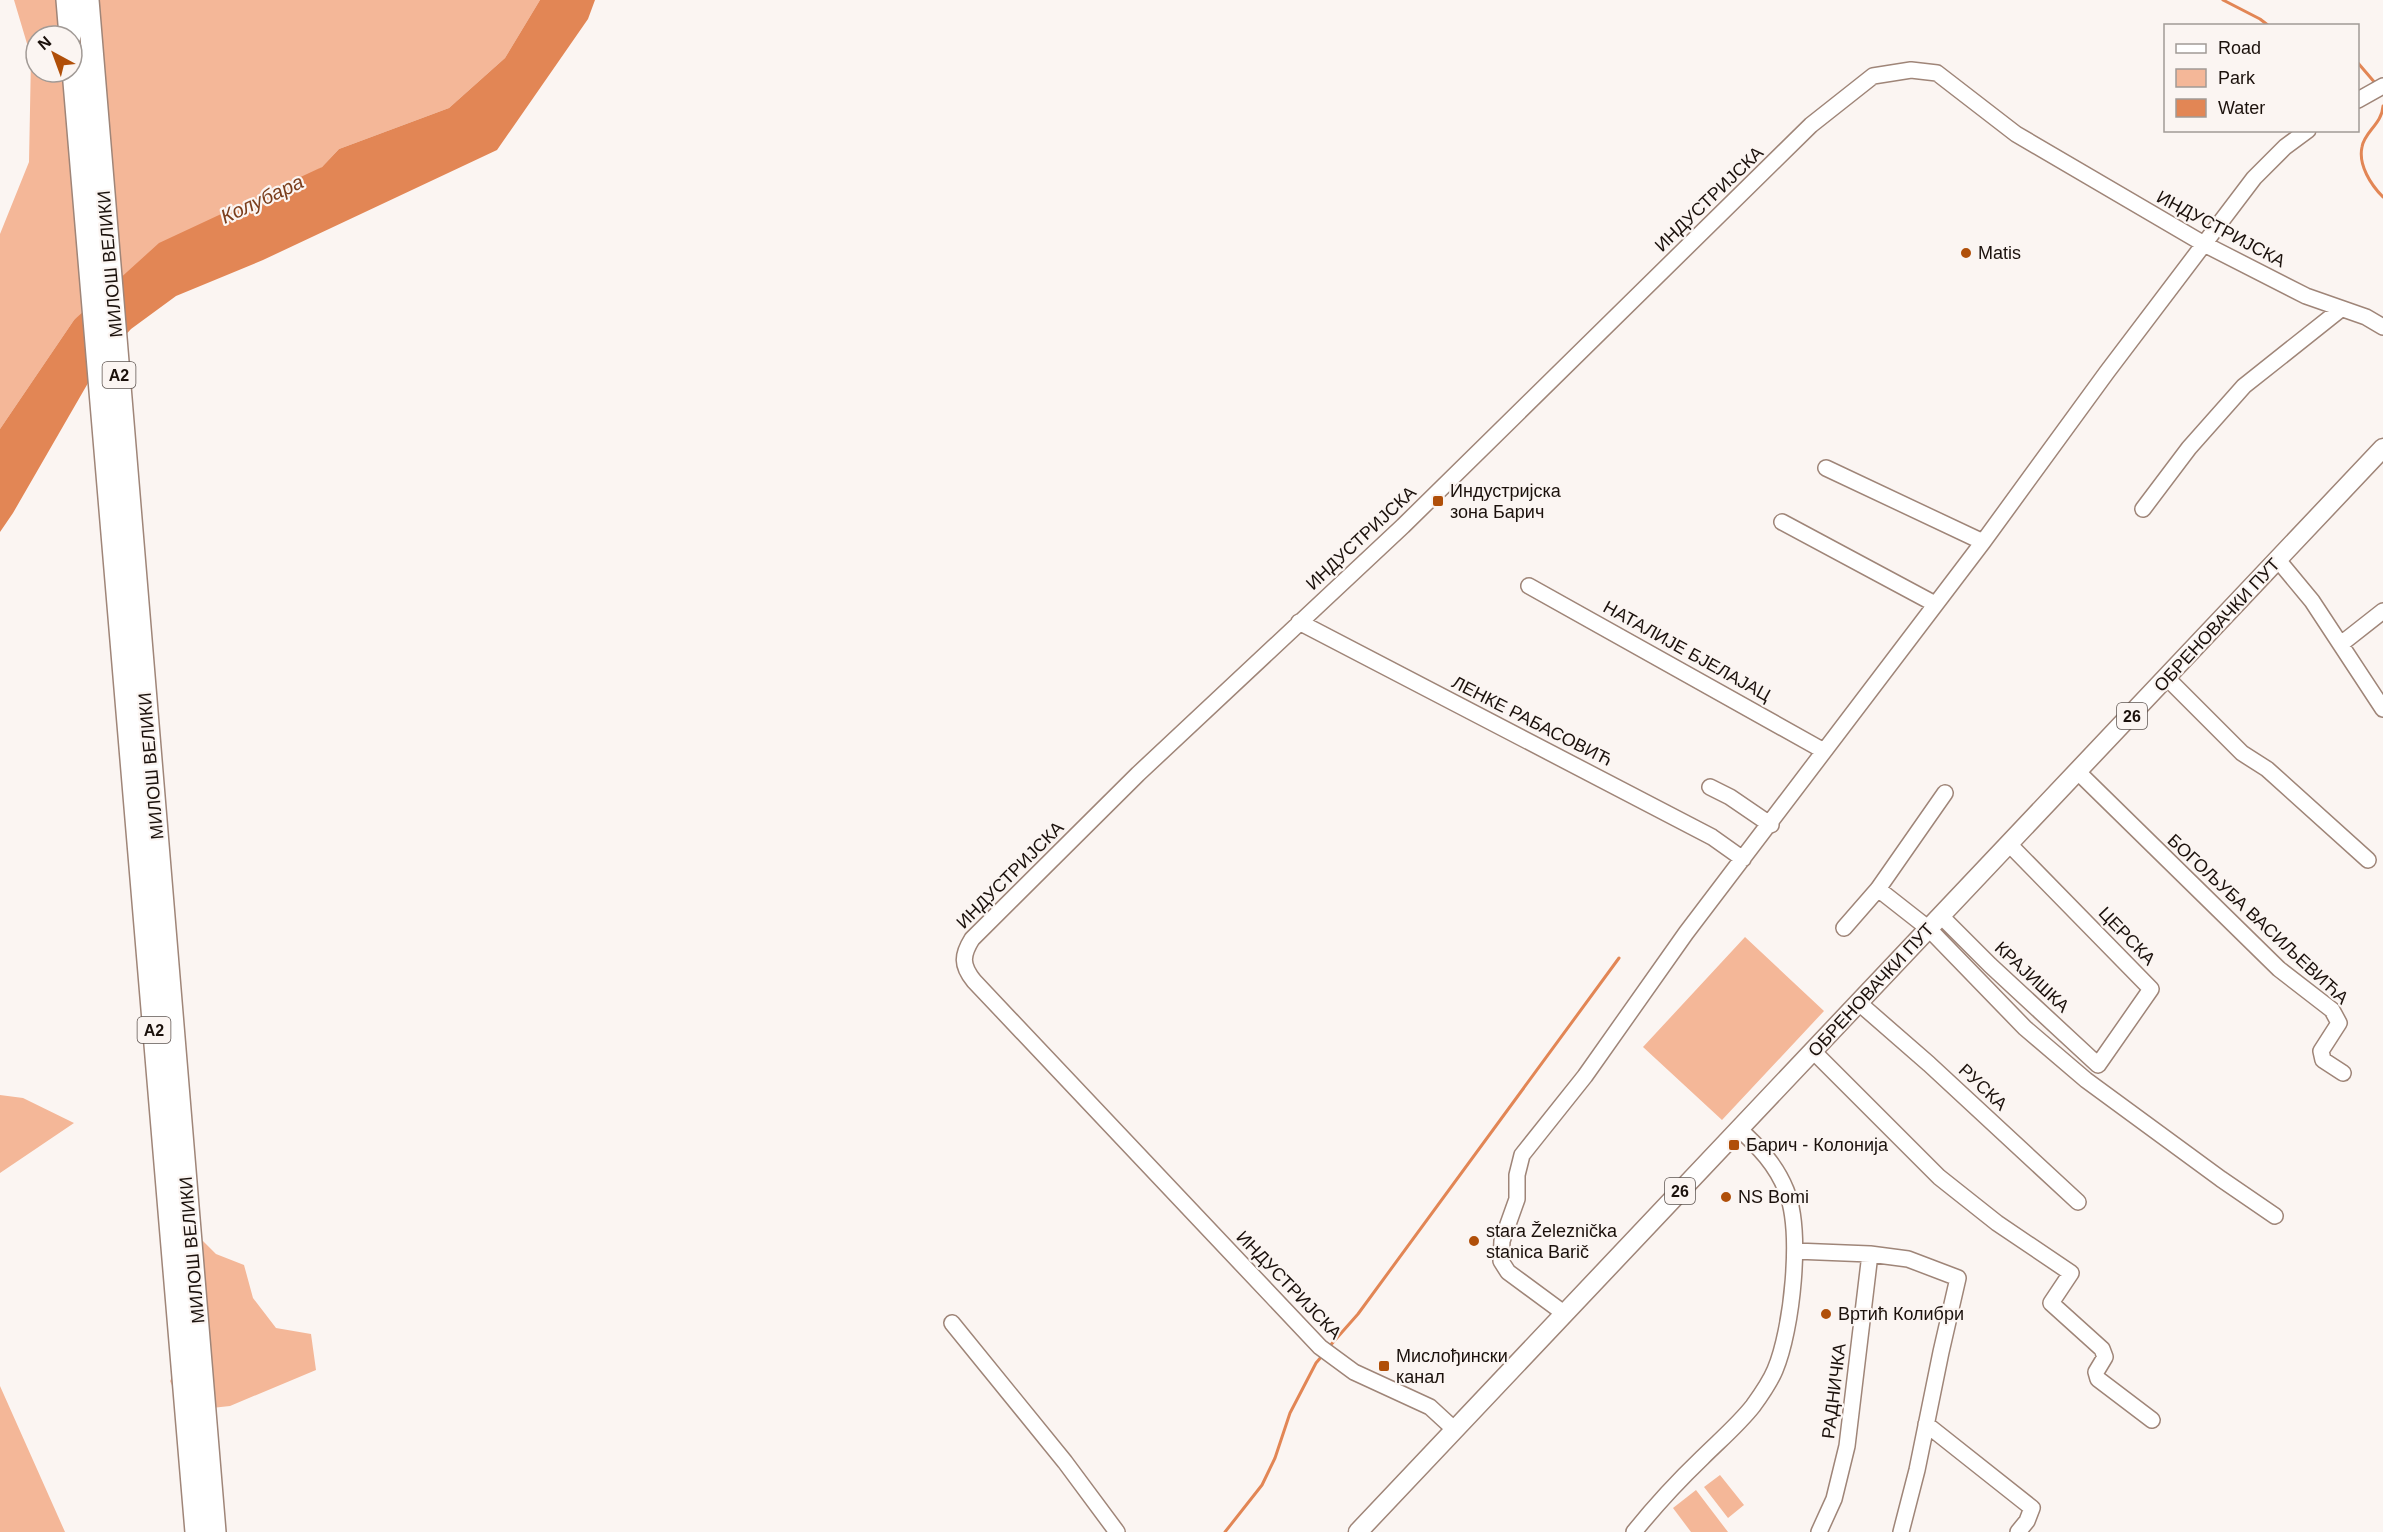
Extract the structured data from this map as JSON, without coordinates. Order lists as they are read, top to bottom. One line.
{"streets":{"highway":["МИЛОШ ВЕЛИКИ","A2"],"main road":["ОБРЕНОВАЧКИ ПУТ","26"],"street":["ИНДУСТРИЈСКА","НАТАЛИЈЕ БЈЕЛАЈАЦ","ЛЕНКЕ РАБАСОВИЋ","БОГОЉУБА ВАСИЉЕВИЋА","ЦЕРСКА","КРАЈИШКА","РУСКА","РАДНИЧКА"]},"crossings":[["ИНДУСТРИЈСКА","ОБРЕНОВАЧКИ ПУТ"],["ИНДУСТРИЈСКА","ЛЕНКЕ РАБАСОВИЋ"],["ОБРЕНОВАЧКИ ПУТ","БОГОЉУБА ВАСИЉЕВИЋА"],["ОБРЕНОВАЧКИ ПУТ","ЦЕРСКА"],["ОБРЕНОВАЧКИ ПУТ","КРАЈИШКА"],["ОБРЕНОВАЧКИ ПУТ","РУСКА"],["ЦЕРСКА","КРАЈИШКА"]],"water":["Колубара"],"places":{"other":["Matis","NS Bomi","stara Železnička stanica Barič","Вртић Колибри"],"transit":["Индустријска зона Барич","Барич - Колонија","Мислођински канал"]},"legend":["Road","Park","Water"],"north":"top left"}
